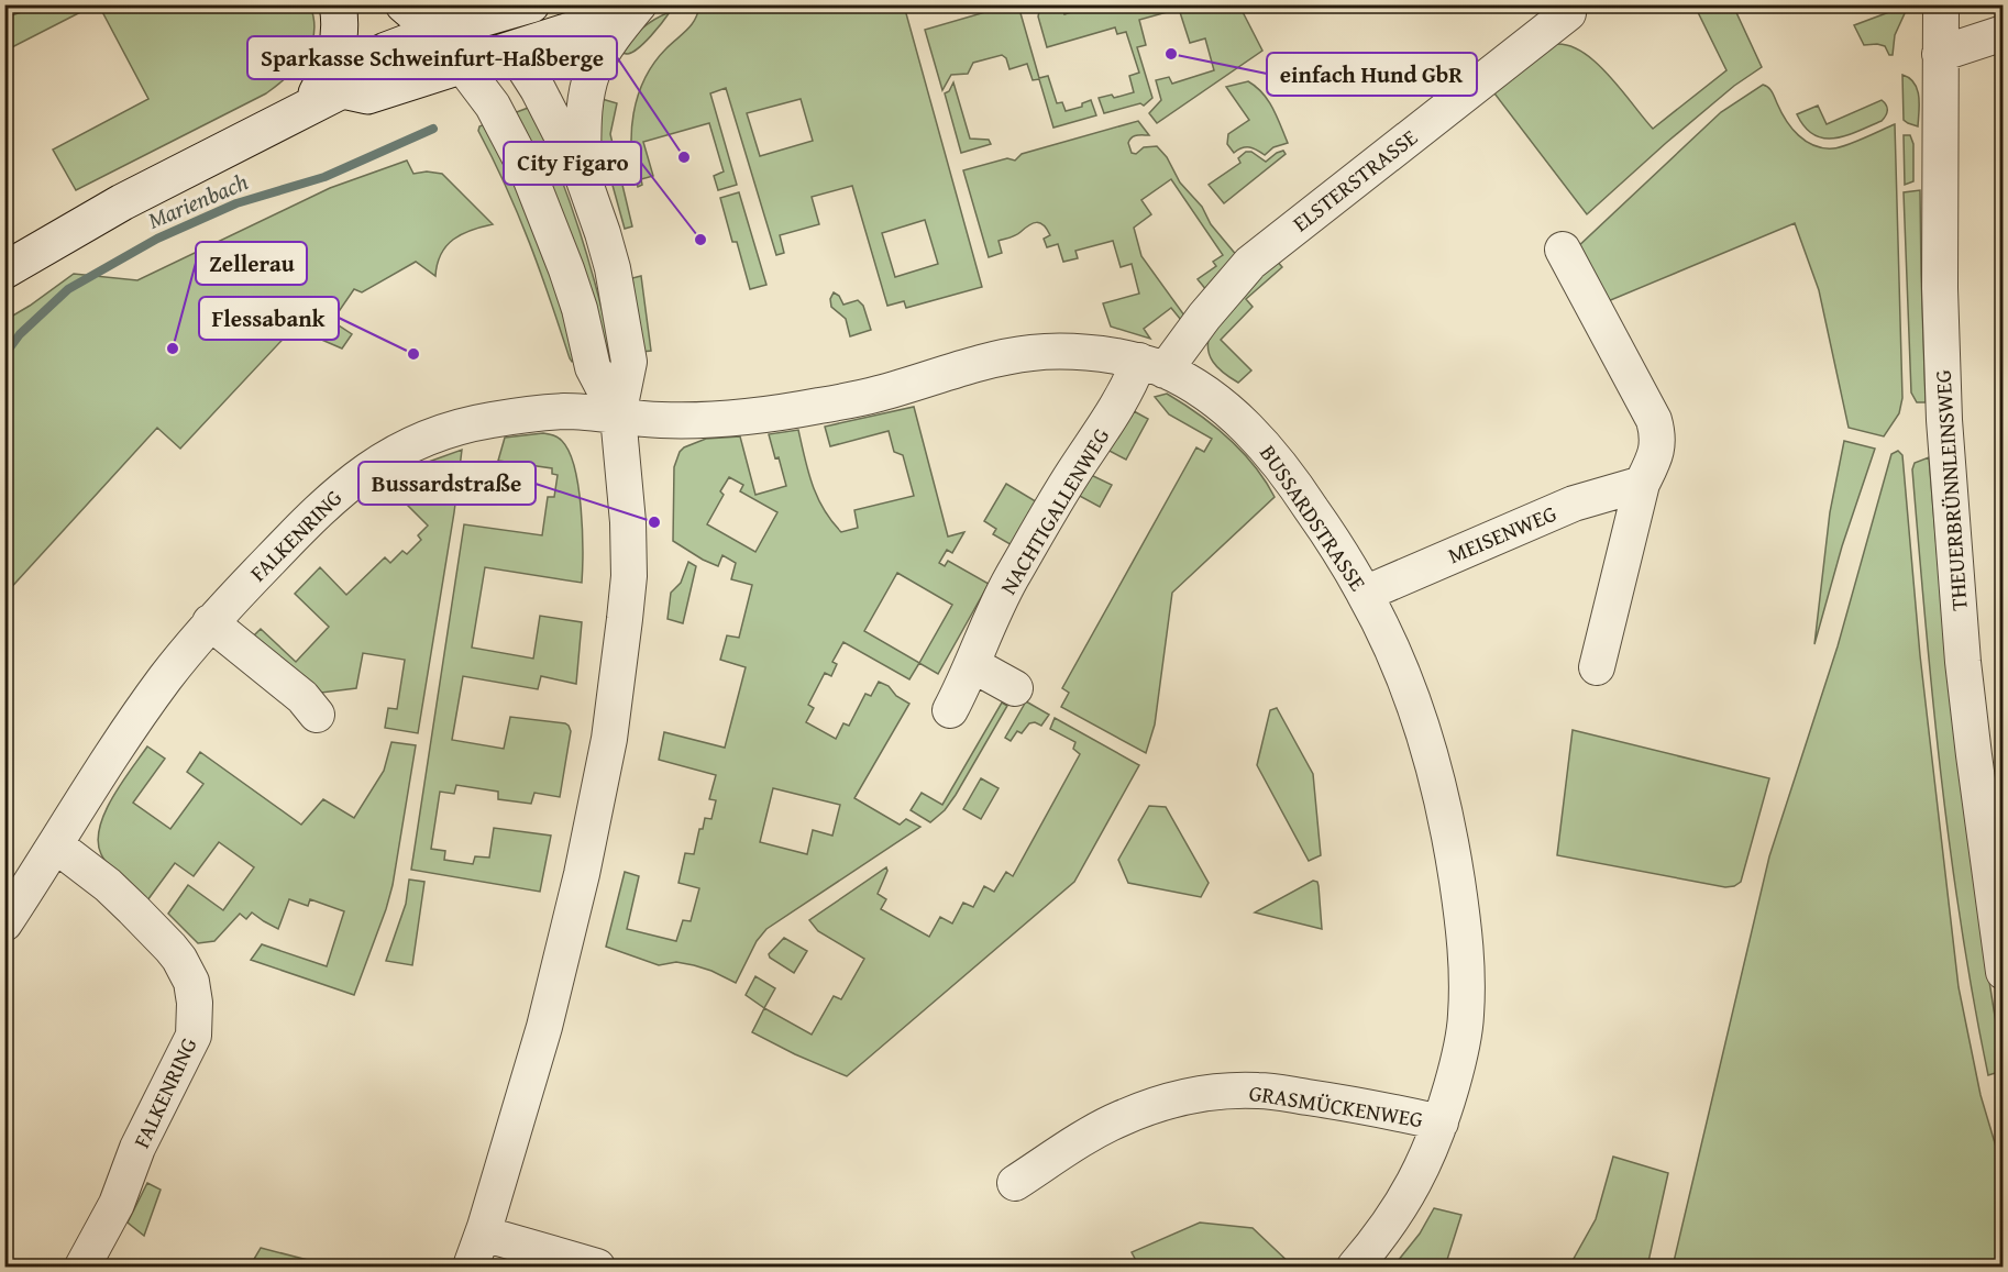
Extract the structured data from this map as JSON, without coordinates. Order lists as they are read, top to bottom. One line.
{"streets":{"street":["ELSTERSTRASSE","THEUERBRÜNNLEINSWEG","NACHTIGALLENWEG","BUSSARDSTRASSE","MEISENWEG","FALKENRING","GRASMÜCKENWEG"]},"crossings":[["ELSTERSTRASSE","NACHTIGALLENWEG"],["ELSTERSTRASSE","BUSSARDSTRASSE"],["NACHTIGALLENWEG","BUSSARDSTRASSE"],["BUSSARDSTRASSE","MEISENWEG"],["BUSSARDSTRASSE","FALKENRING"],["BUSSARDSTRASSE","GRASMÜCKENWEG"]],"water":["Marienbach"],"places":["einfach Hund GbR","Sparkasse Schweinfurt-Haßberge","City Figaro","Zellerau","Flessabank","Bussardstraße"]}
